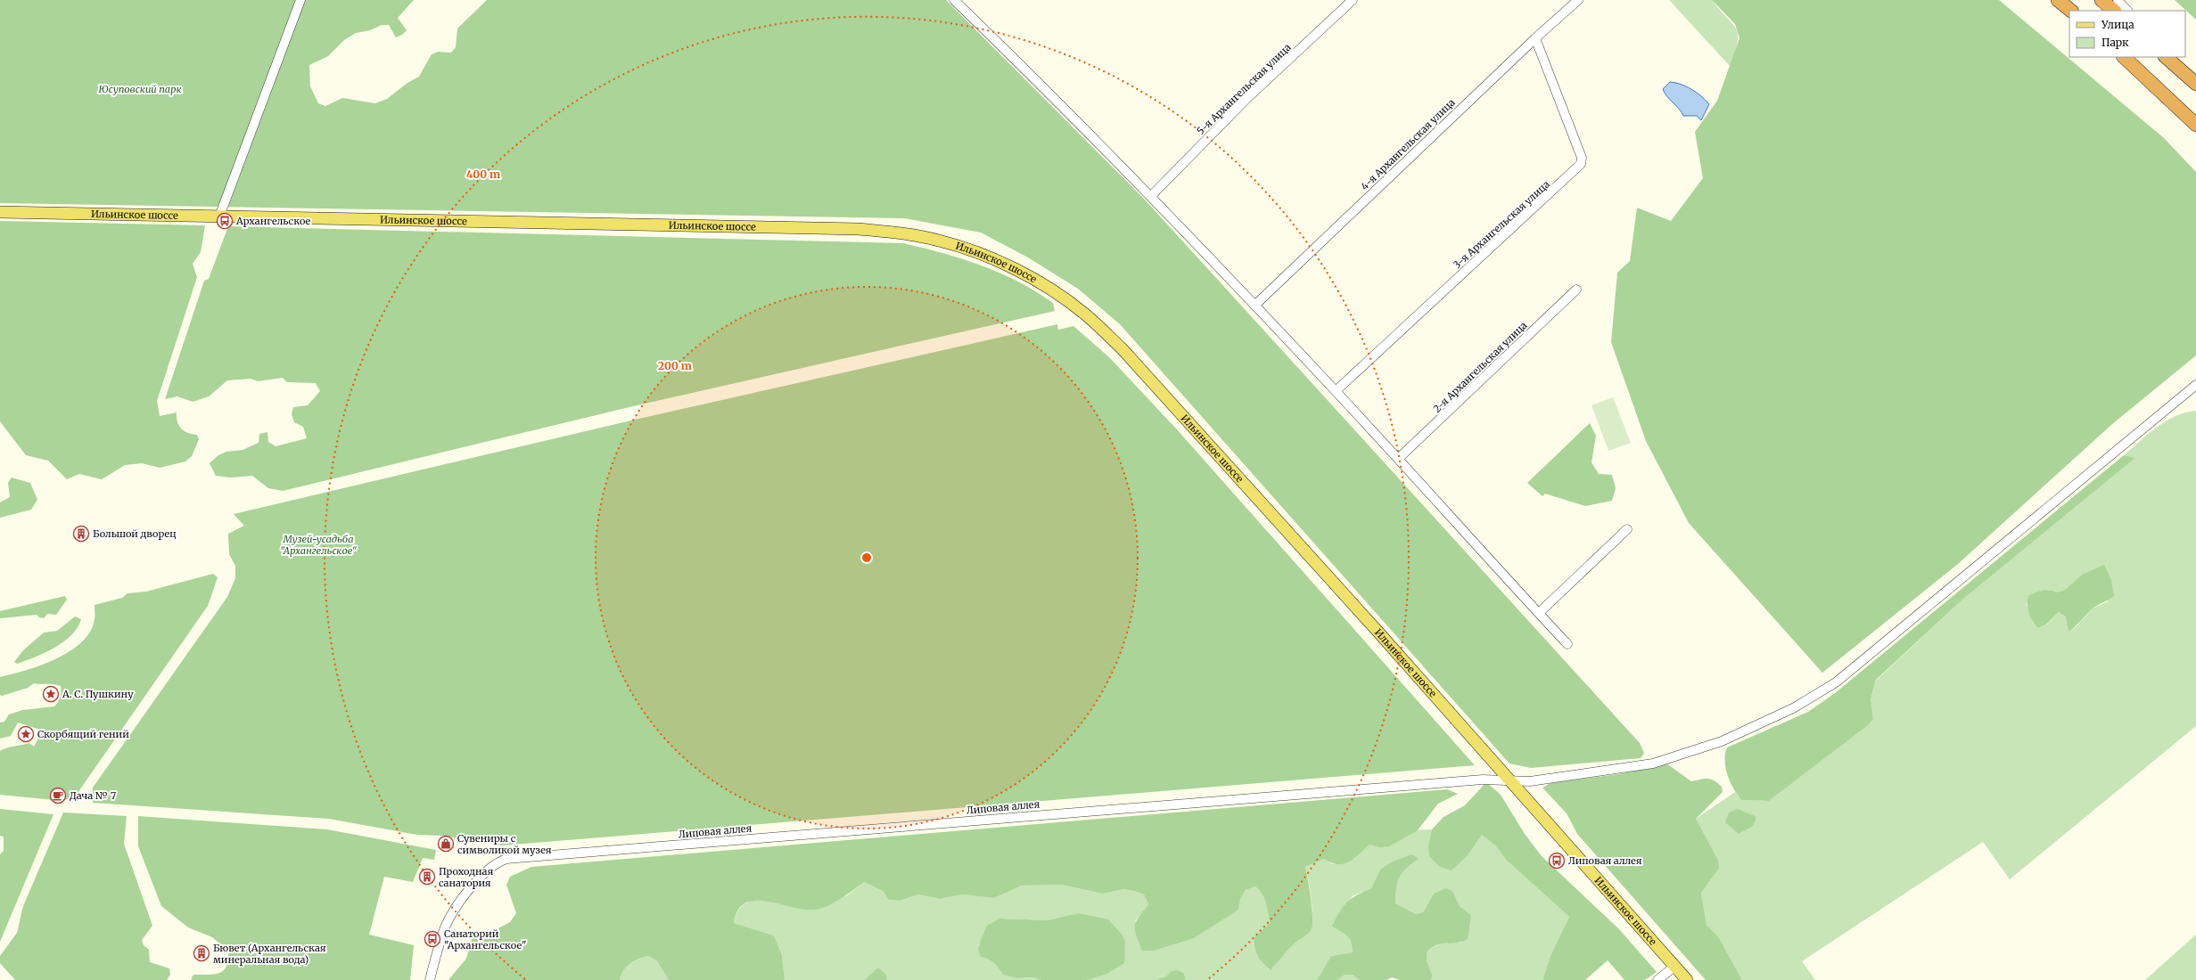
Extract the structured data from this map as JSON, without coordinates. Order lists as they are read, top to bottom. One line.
{"streets":{"main road":["Ильинское шоссе"],"street":["5-я Архангельская улица","4-я Архангельская улица","3-я Архангельская улица","2-я Архангельская улица","Липовая аллея"]},"crossings":[["4-я Архангельская улица","3-я Архангельская улица"],["Ильинское шоссе","Липовая аллея"]],"parks":["Юсуповский парк","Музей-усадьба \"Архангельское\""],"places":{"bus stop":["Архангельское","Липовая аллея","Санаторий \"Архангельское\""],"building":["Большой дворец","Проходная санатория","Бювет (Архангельская минеральная вода)"],"place":["А. С. Пушкину","Скорбящий гений"],"cafe":["Дача № 7"],"shop":["Сувениры с символикой музея"]},"legend":["Улица","Парк"],"rings":["400 m","200 m"]}
